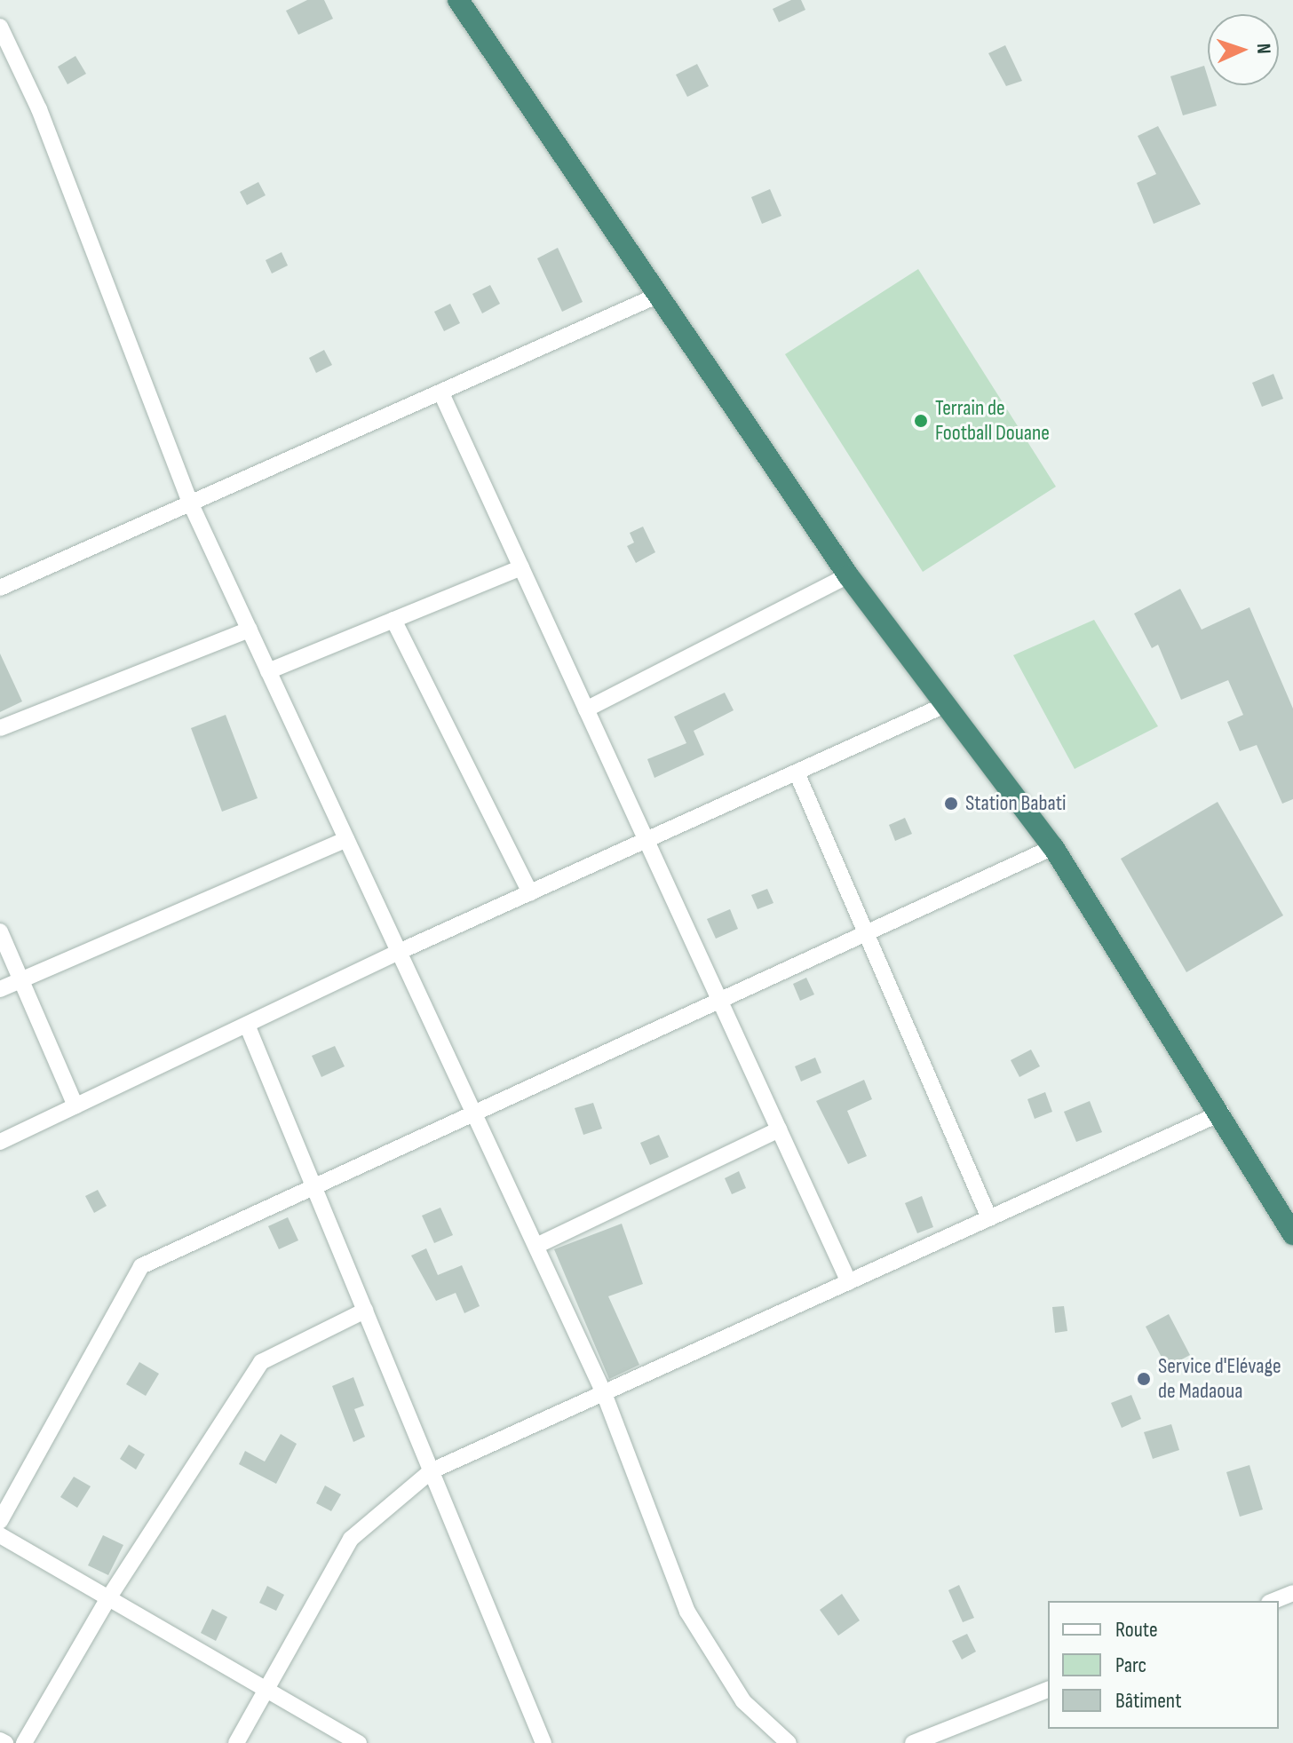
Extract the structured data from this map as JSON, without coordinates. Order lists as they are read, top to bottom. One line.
{"places":["Terrain de Football Douane","Station Babati","Service d'Elévage de Madaoua"],"legend":["Route","Parc","Bâtiment"],"north":"right"}
